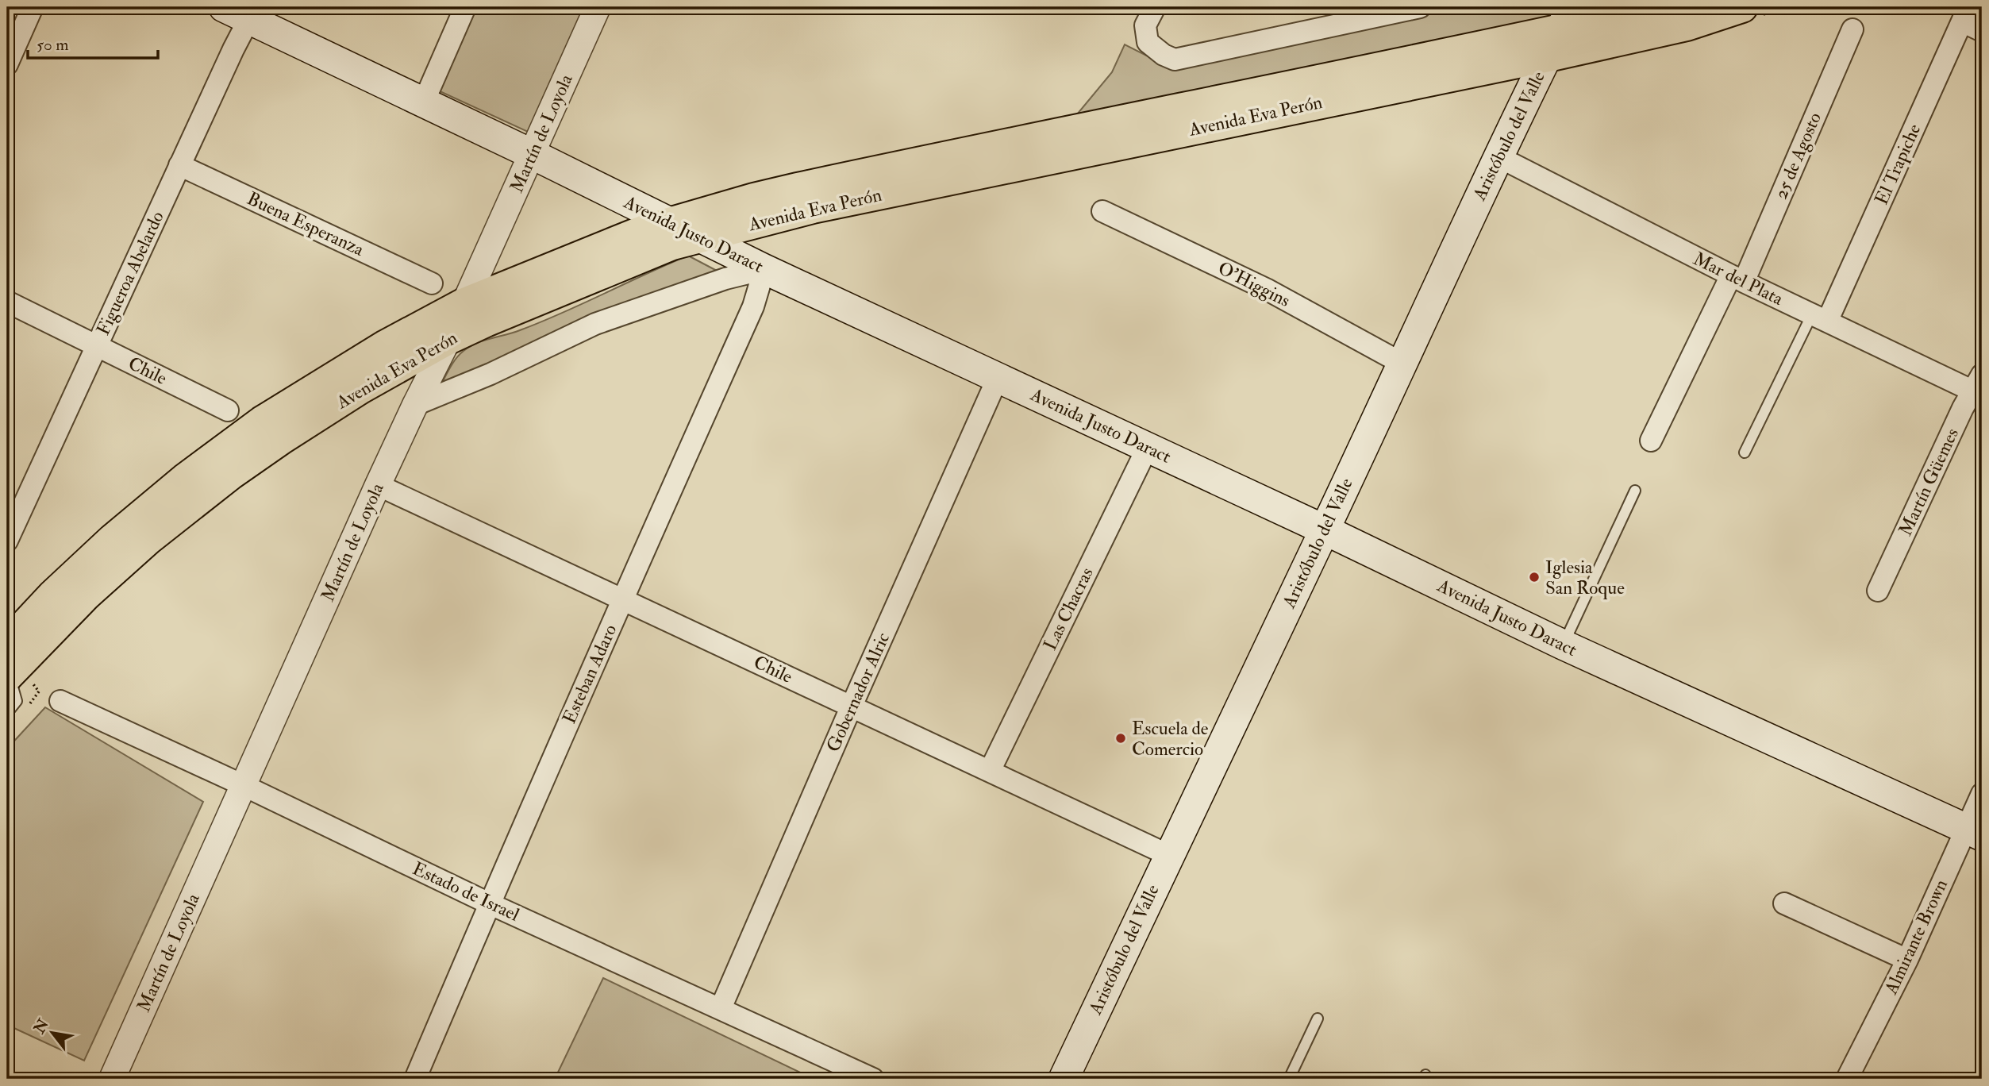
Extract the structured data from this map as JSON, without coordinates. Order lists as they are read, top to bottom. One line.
{"streets":{"main road":["Avenida Eva Perón","Aristóbulo del Valle","Avenida Justo Daract"],"street":["Martín de Loyola","25 de Agosto","El Trapiche","Buena Esperanza","Figueroa Abelardo","Mar del Plata","O'Higgins","Chile","Martín Güemes","Las Chacras","Esteban Adaro","Gobernador Alric","Estado de Israel","Almirante Brown"]},"crossings":[["Avenida Eva Perón","Martín de Loyola"],["Avenida Eva Perón","Aristóbulo del Valle"],["Avenida Eva Perón","Avenida Justo Daract"],["Martín de Loyola","Avenida Justo Daract"],["Martín de Loyola","Chile"],["Martín de Loyola","Estado de Israel"],["Aristóbulo del Valle","Avenida Justo Daract"],["Aristóbulo del Valle","Mar del Plata"],["Aristóbulo del Valle","O'Higgins"],["Aristóbulo del Valle","Chile"],["25 de Agosto","Mar del Plata"],["El Trapiche","Mar del Plata"],["Buena Esperanza","Figueroa Abelardo"],["Avenida Justo Daract","Figueroa Abelardo"],["Avenida Justo Daract","Las Chacras"],["Avenida Justo Daract","Esteban Adaro"],["Avenida Justo Daract","Gobernador Alric"],["Avenida Justo Daract","Almirante Brown"],["Figueroa Abelardo","Chile"],["Mar del Plata","Martín Güemes"],["Chile","Las Chacras"],["Chile","Esteban Adaro"],["Chile","Gobernador Alric"],["Esteban Adaro","Estado de Israel"],["Gobernador Alric","Estado de Israel"]],"places":["Iglesia San Roque","Escuela de Comercio"],"scale_bar":"50 m","north":"top left"}
